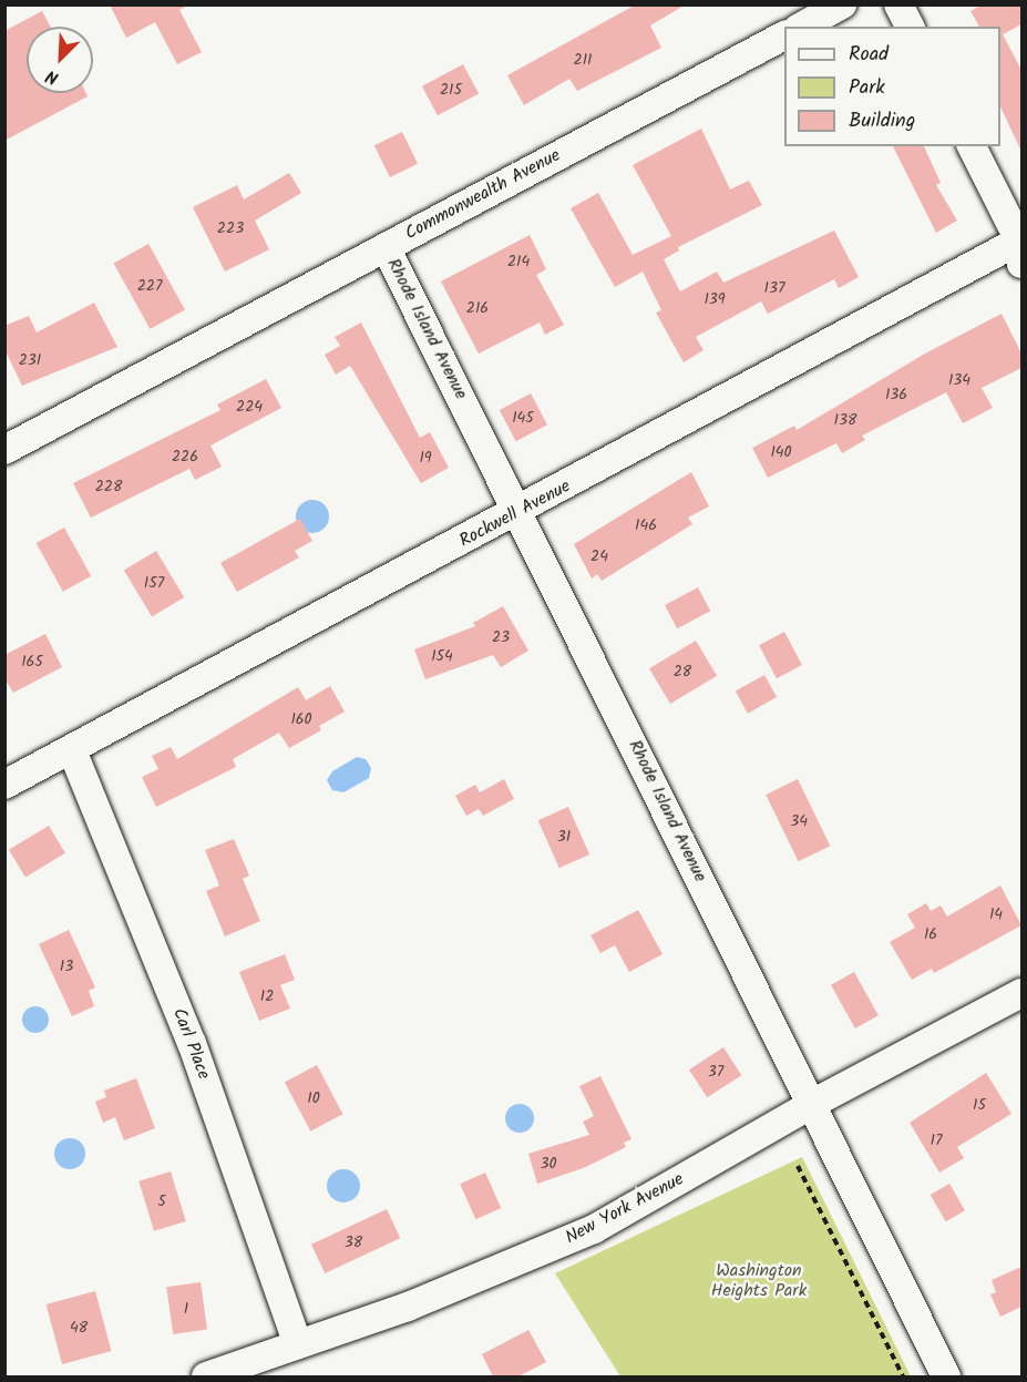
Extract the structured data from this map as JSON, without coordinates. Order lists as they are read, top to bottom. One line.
{"streets":{"street":["Commonwealth Avenue","Rhode Island Avenue","Rockwell Avenue","Carl Place","New York Avenue"]},"crossings":[["Commonwealth Avenue","Rhode Island Avenue"],["Rhode Island Avenue","Rockwell Avenue"],["Rhode Island Avenue","New York Avenue"],["Rockwell Avenue","Carl Place"],["Carl Place","New York Avenue"]],"parks":["Washington Heights Park"],"house_numbers":["211","215","223","214","227","137","139","216","231","134","136","224","145","138","140","226","19","228","146","24","157","23","154","165","28","160","34","31","14","16","13","12","37","10","15","17","30","5","38","1","48"],"legend":["Road","Park","Building"],"north":"bottom left"}
